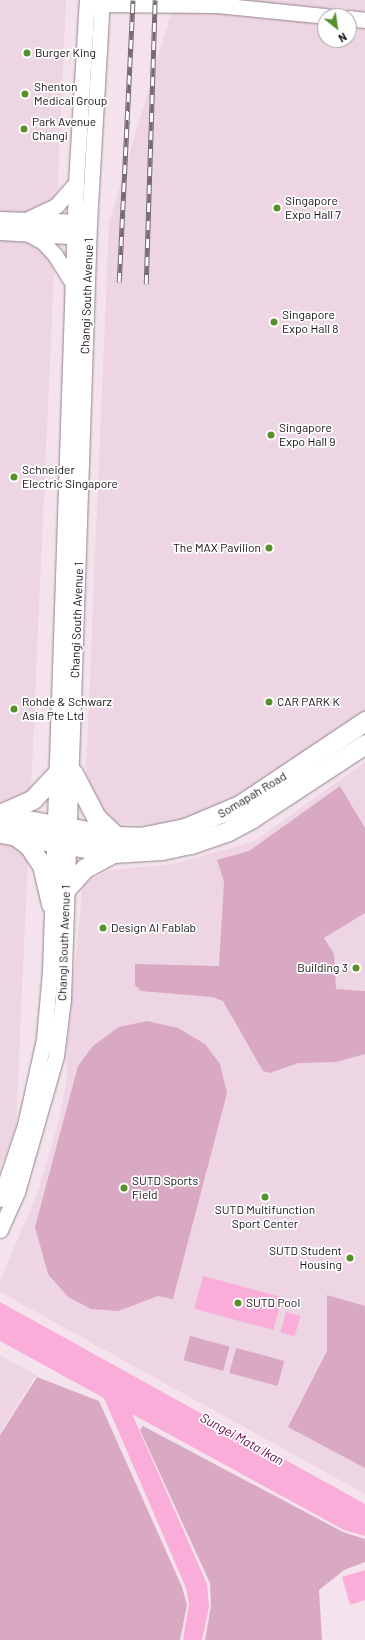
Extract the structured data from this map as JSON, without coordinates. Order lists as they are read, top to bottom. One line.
{"streets":{"main road":["Somapah Road"],"street":["Changi South Avenue 1"]},"crossings":[["Changi South Avenue 1","Somapah Road"]],"water":["Sungei Mata Ikan"],"places":["Burger King","Shenton Medical Group","Park Avenue Changi","Singapore Expo Hall 7","Singapore Expo Hall 8","Singapore Expo Hall 9","Schneider Electric Singapore","The MAX Pavilion","CAR PARK K","Rohde & Schwarz Asia Pte Ltd","Design AI Fablab","Building 3","SUTD Sports Field","SUTD Multifunction Sport Center","SUTD Student Housing","SUTD Pool"],"north":"bottom right"}
